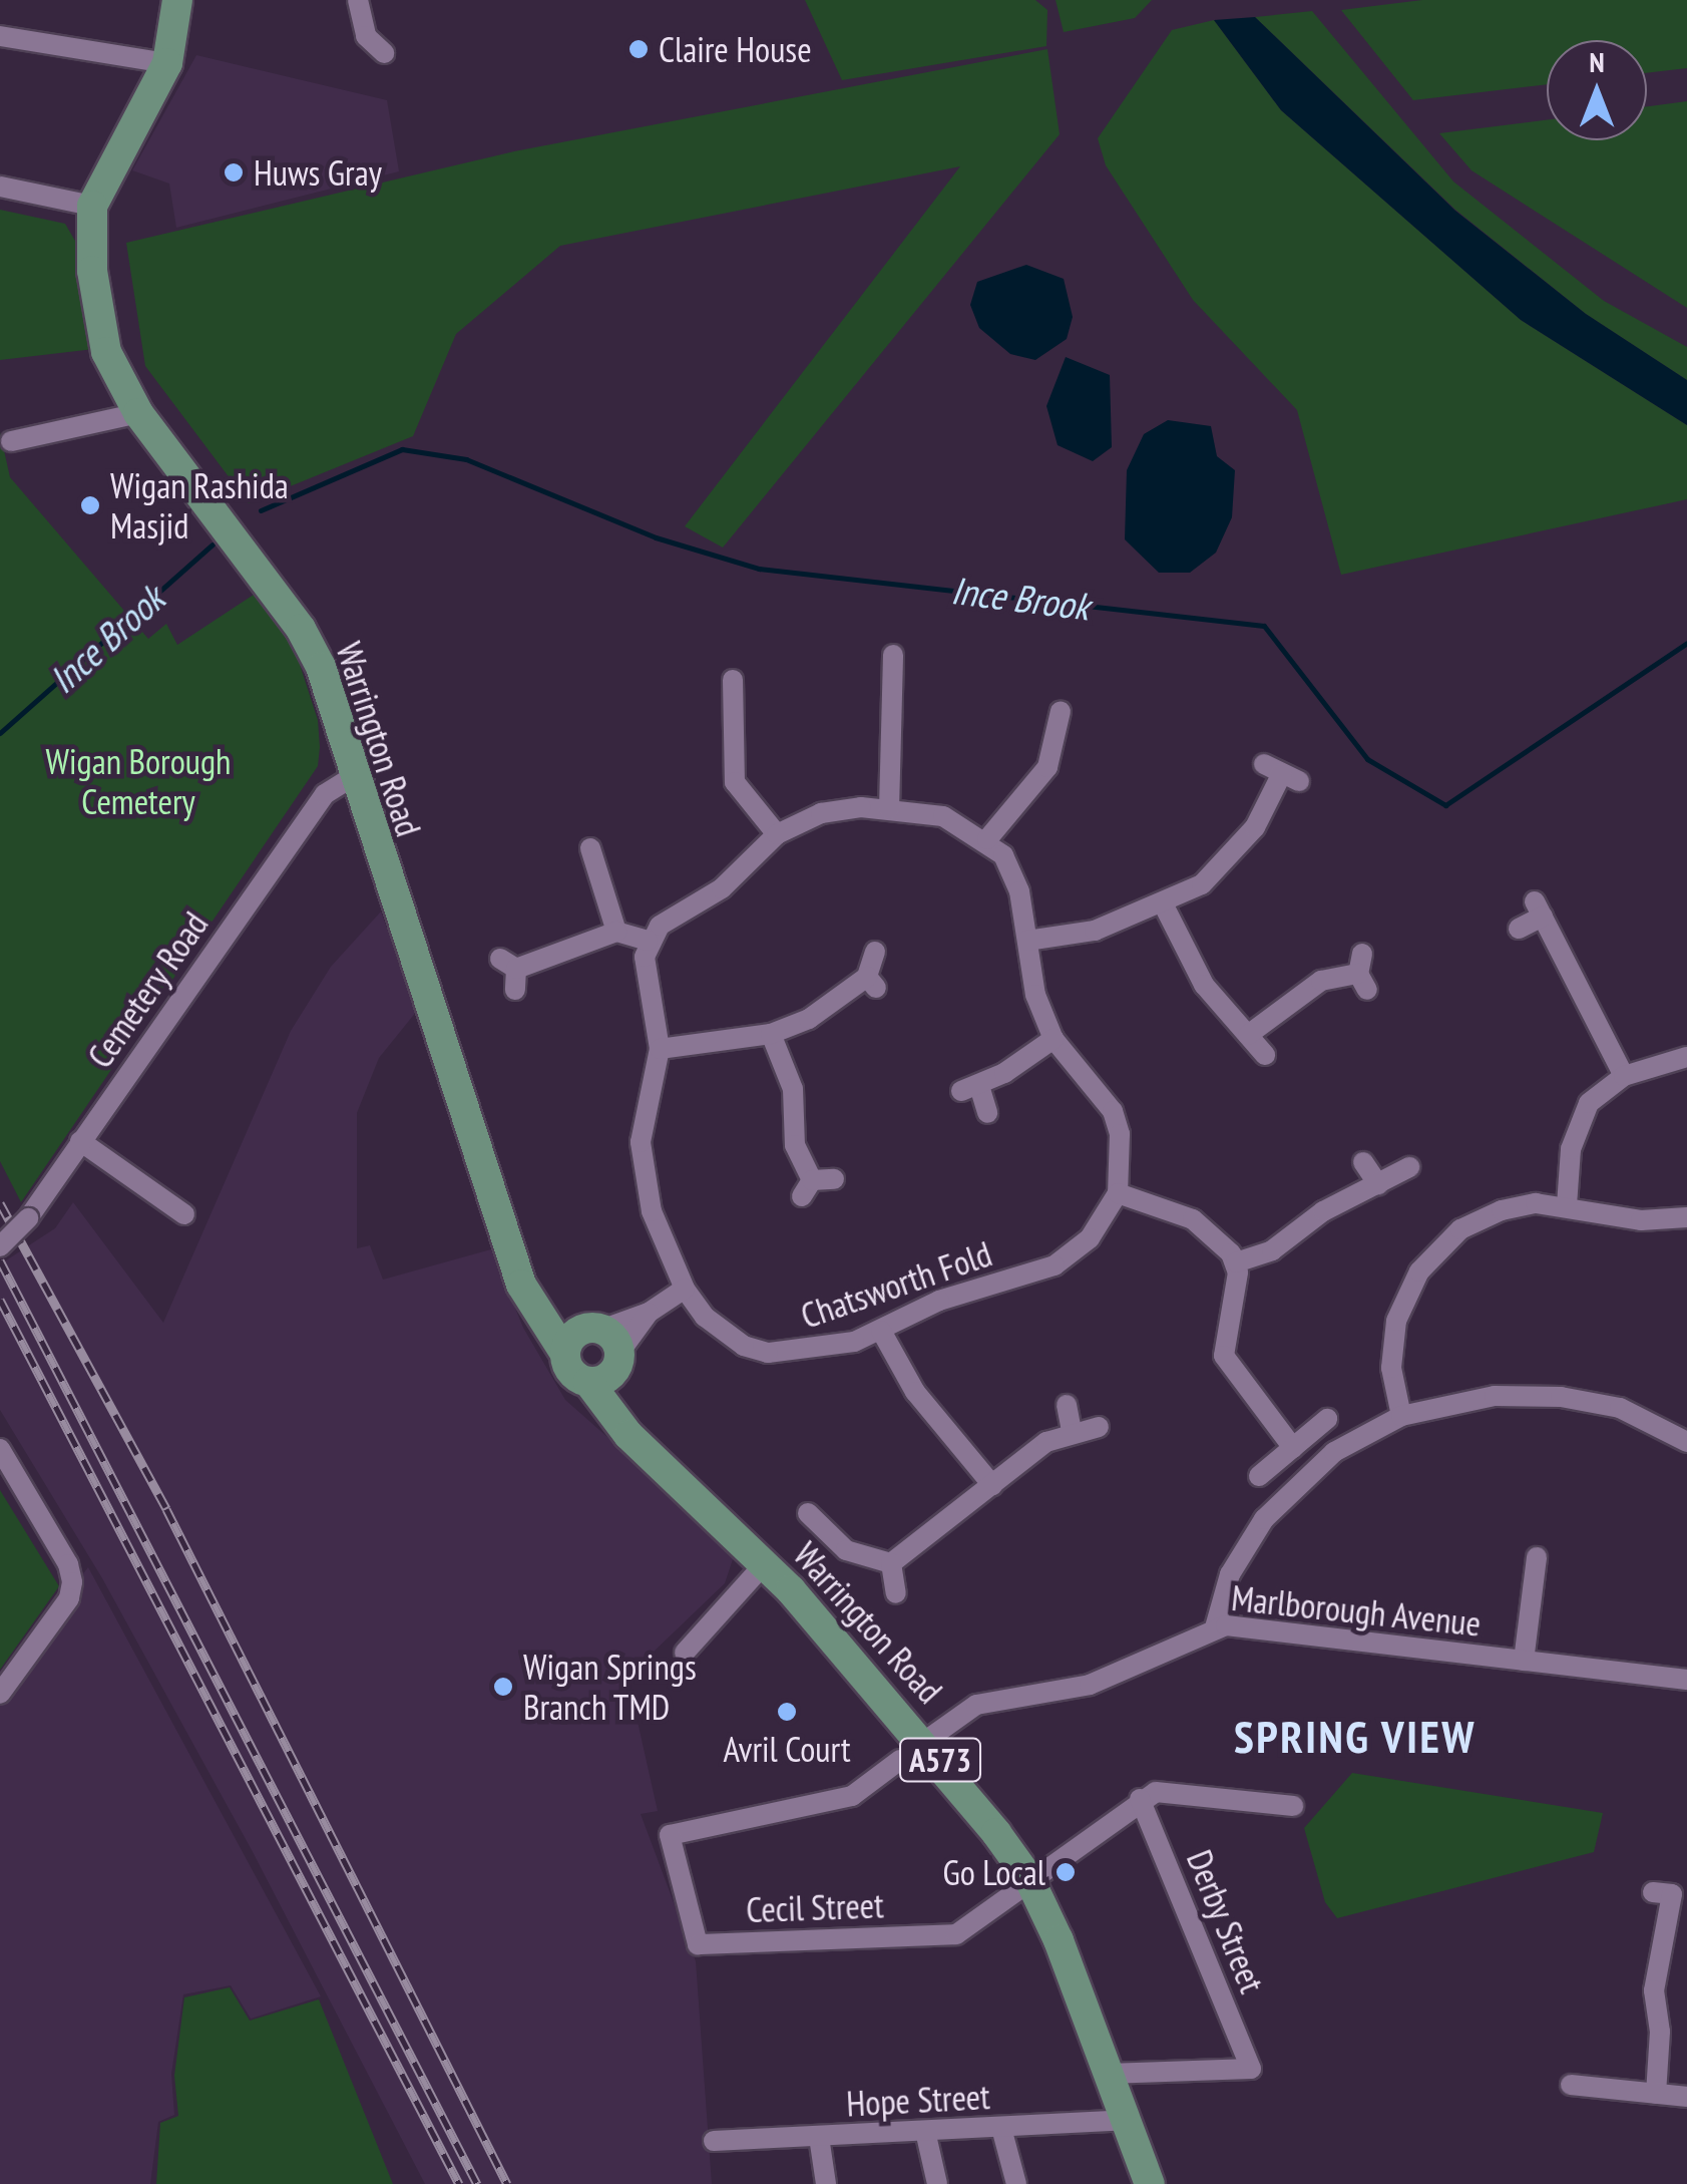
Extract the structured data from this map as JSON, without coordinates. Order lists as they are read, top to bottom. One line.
{"streets":{"main road":["Warrington Road","A573"],"street":["Cemetery Road","Chatsworth Fold","Marlborough Avenue","Cecil Street","Derby Street","Hope Street"]},"crossings":[["Warrington Road","Cemetery Road"],["Warrington Road","Marlborough Avenue"],["Warrington Road","Cecil Street"],["Warrington Road","Derby Street"],["Warrington Road","Hope Street"],["Marlborough Avenue","Cecil Street"]],"districts":["SPRING VIEW"],"water":["Ince Brook"],"parks":["Wigan Borough Cemetery"],"places":["Claire House","Huws Gray","Wigan Rashida Masjid","Wigan Springs Branch TMD","Avril Court","Go Local"],"north":"top"}
